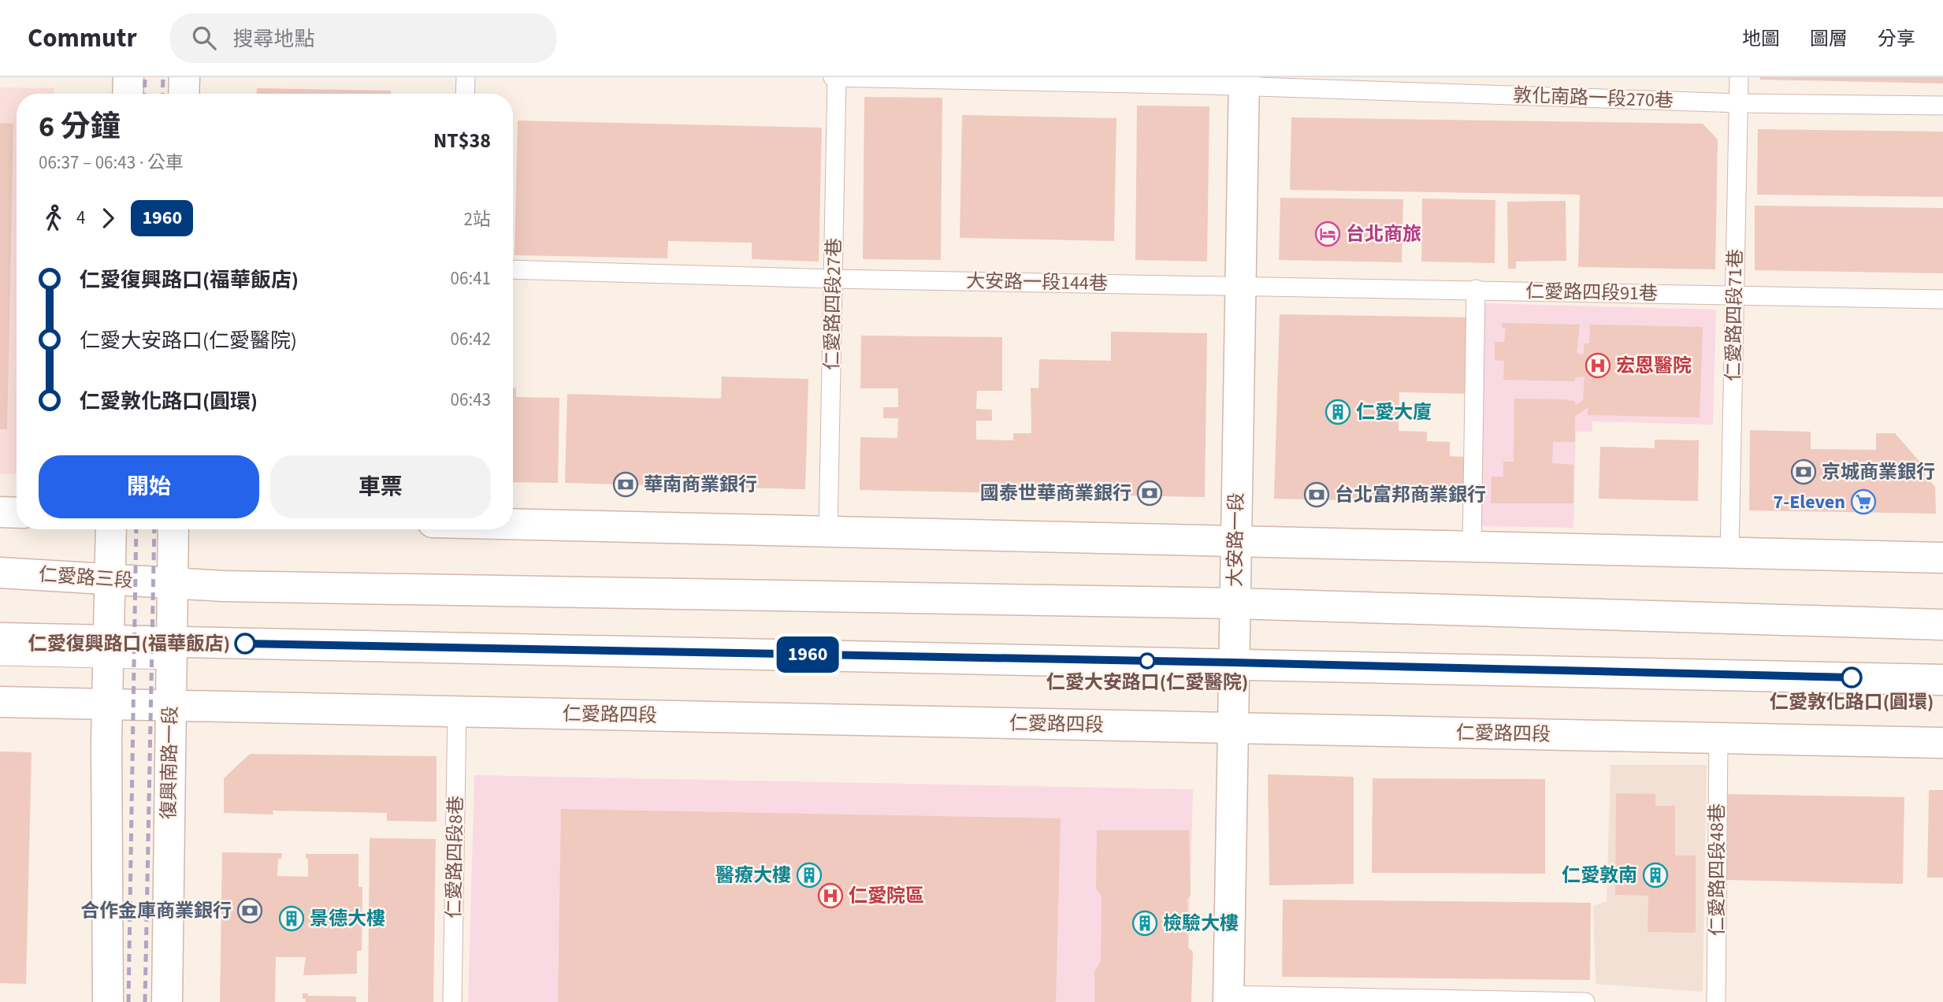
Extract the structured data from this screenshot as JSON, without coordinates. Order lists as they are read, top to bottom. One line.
{"streets":{"main road":["大安路一段","仁愛路三段","仁愛路四段","復興南路一段"],"lane":["敦化南路一段270巷","大安路一段144巷","仁愛路四段91巷","仁愛路四段27巷","仁愛路四段71巷","仁愛路四段8巷","仁愛路四段48巷"]},"crossings":[["敦化南路一段270巷","仁愛路四段27巷"],["敦化南路一段270巷","仁愛路四段71巷"],["敦化南路一段270巷","大安路一段"],["大安路一段144巷","仁愛路四段91巷"],["大安路一段144巷","仁愛路四段27巷"],["大安路一段144巷","大安路一段"],["仁愛路四段91巷","仁愛路四段71巷"],["仁愛路四段91巷","大安路一段"],["大安路一段","仁愛路四段"],["仁愛路三段","復興南路一段"],["仁愛路四段","復興南路一段"],["仁愛路四段","仁愛路四段8巷"],["仁愛路四段","仁愛路四段48巷"]],"places":{"hotel":["台北商旅"],"hospital":["宏恩醫院","仁愛院區"],"building":["仁愛大廈","醫療大樓","仁愛敦南","景德大樓","檢驗大樓"],"bank":["京城商業銀行","華南商業銀行","國泰世華商業銀行","台北富邦商業銀行","合作金庫商業銀行"],"supermarket":["7-Eleven"],"other":["仁愛復興路口(福華飯店)","仁愛大安路口(仁愛醫院)","仁愛敦化路口(圓環)"]},"lines":["bus line 1960"],"page":{"header":"Commutr","search":"搜尋地點","nav":["地圖","圖層","分享"],"on_map":"1960","heading":["6 分鐘","06:37 – 06:43 · 公車","NT$38"],"legs":["4","1960","2站"],"list":[{"name":"仁愛復興路口(福華飯店)","value":"06:41"},{"name":"仁愛大安路口(仁愛醫院)","value":"06:42"},{"name":"仁愛敦化路口(圓環)","value":"06:43"}],"buttons":["開始","車票"]}}
